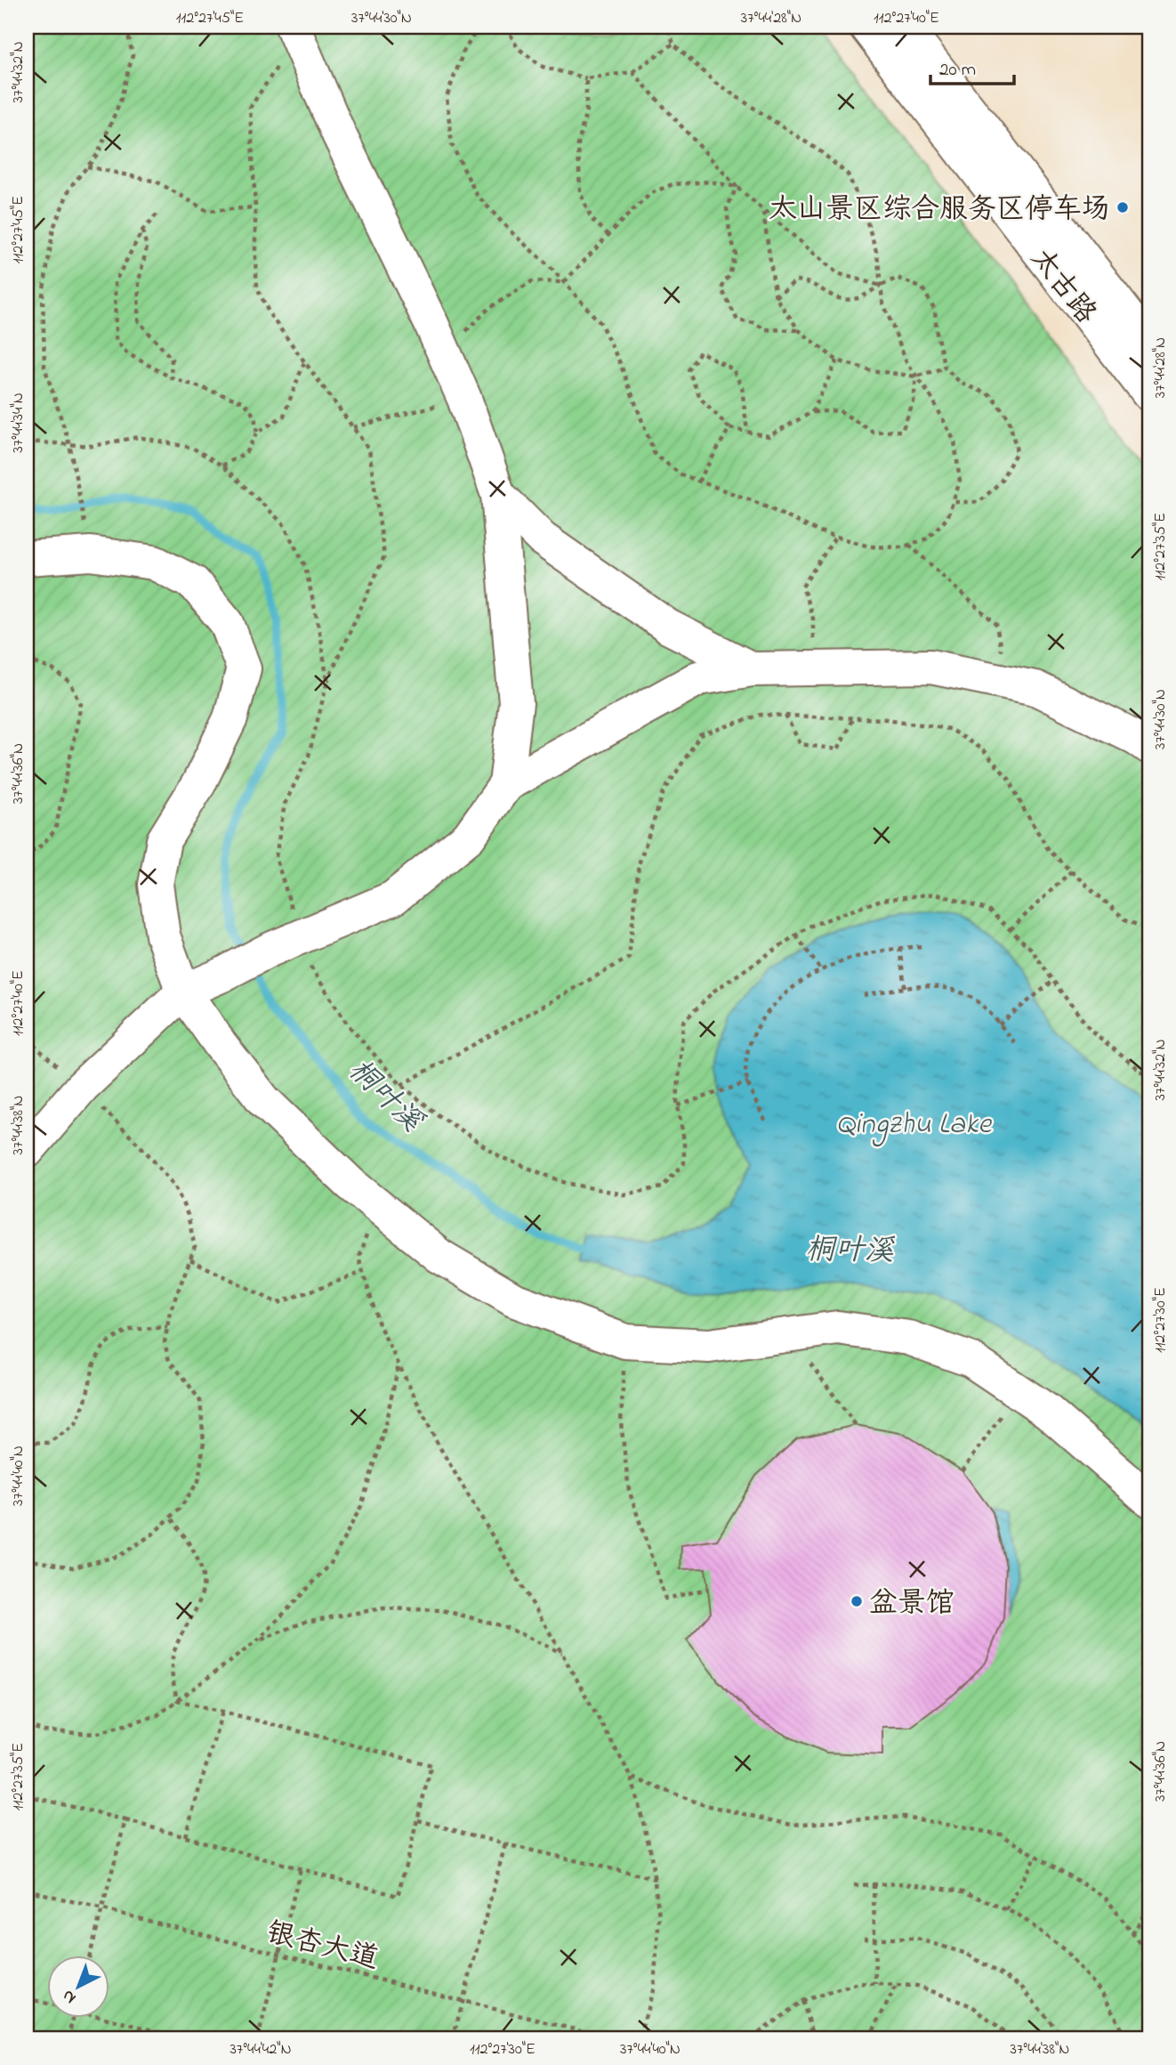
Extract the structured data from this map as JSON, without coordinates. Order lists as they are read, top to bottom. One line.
{"streets":{"main road":["太古路"],"path":["银杏大道"]},"water":["桐叶溪","Qingzhu Lake"],"places":["太山景区综合服务区停车场","盆景馆"],"scale_bar":"20 m","north":"bottom left","coordinates":["112°27'45\"E","37°44'30\"N","37°44'28\"N","112°27'40\"E","37°44'32\"N","37°44'34\"N","112°27'35\"E","37°44'36\"N","37°44'38\"N","112°27'30\"E","37°44'40\"N","37°44'42\"N"]}
